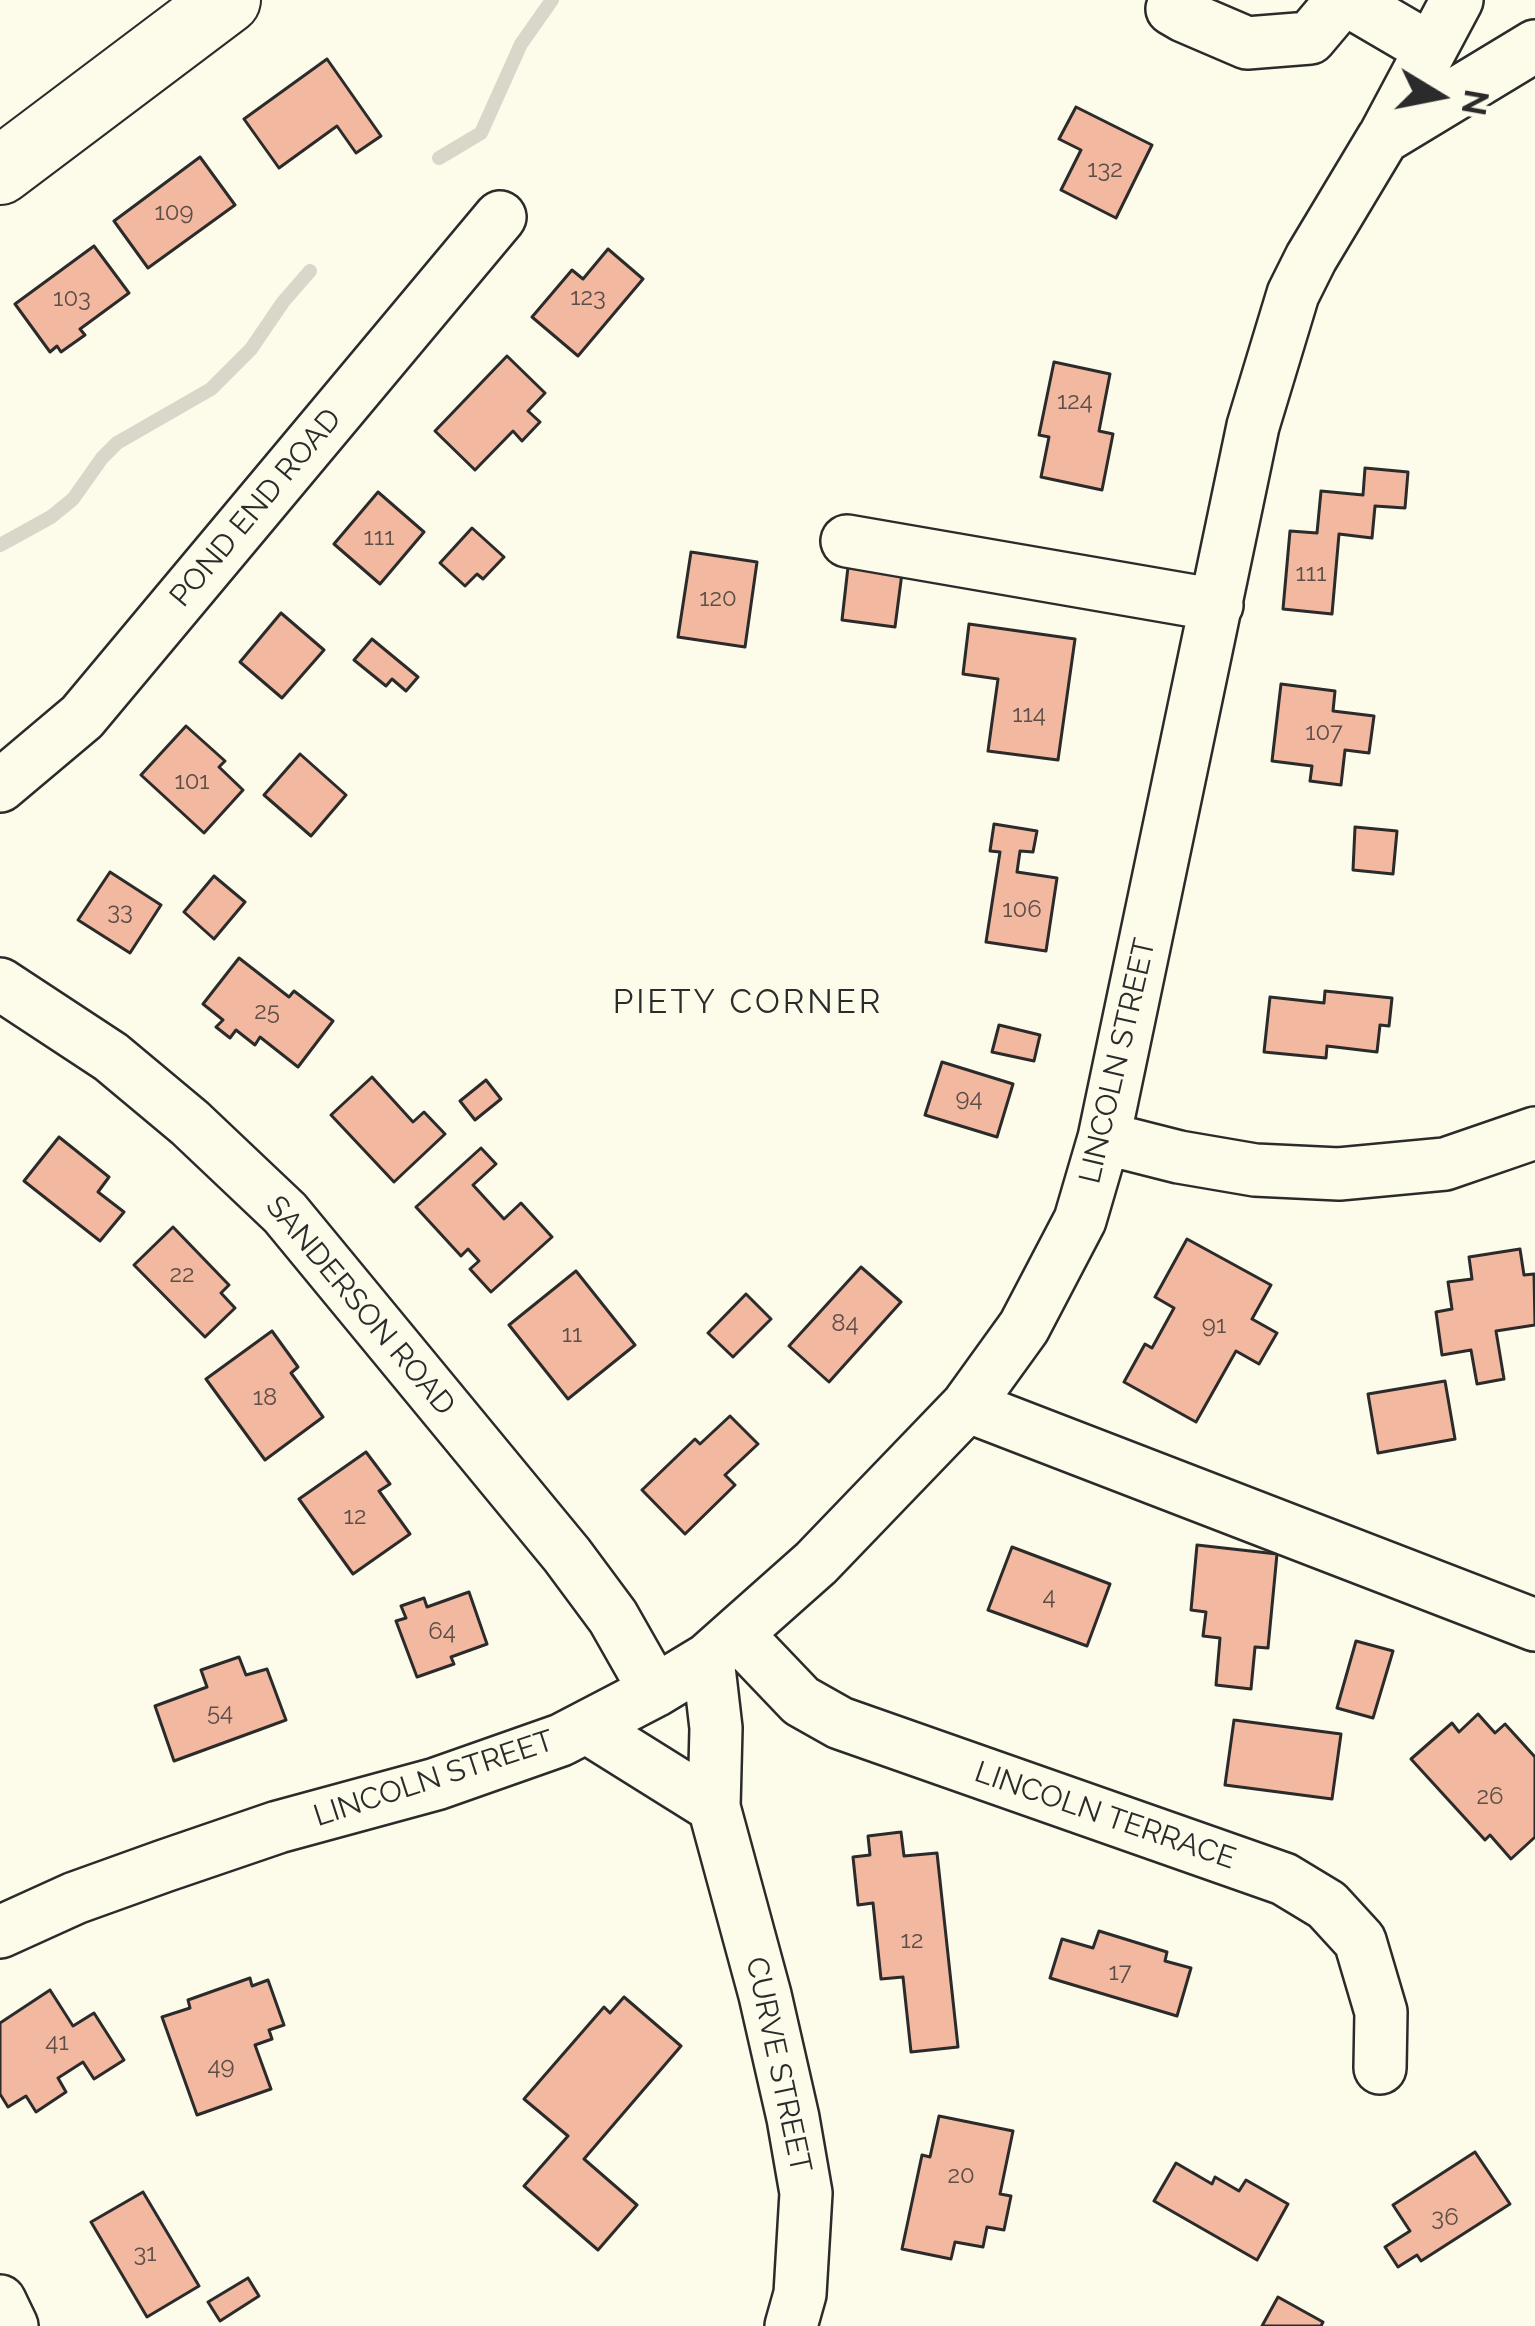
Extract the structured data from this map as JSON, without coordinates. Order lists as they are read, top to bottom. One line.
{"streets":{"street":["POND END ROAD","LINCOLN STREET","SANDERSON ROAD","LINCOLN TERRACE","CURVE STREET"]},"crossings":[["LINCOLN STREET","SANDERSON ROAD"],["LINCOLN STREET","LINCOLN TERRACE"],["LINCOLN STREET","CURVE STREET"],["LINCOLN TERRACE","CURVE STREET"]],"districts":["PIETY CORNER"],"house_numbers":["132","109","123","103","124","111","111","120","114","107","101","106","33","25","94","22","84","91","11","18","12","4","64","54","26","12","17","41","49","20","36","31"],"north":"right"}
